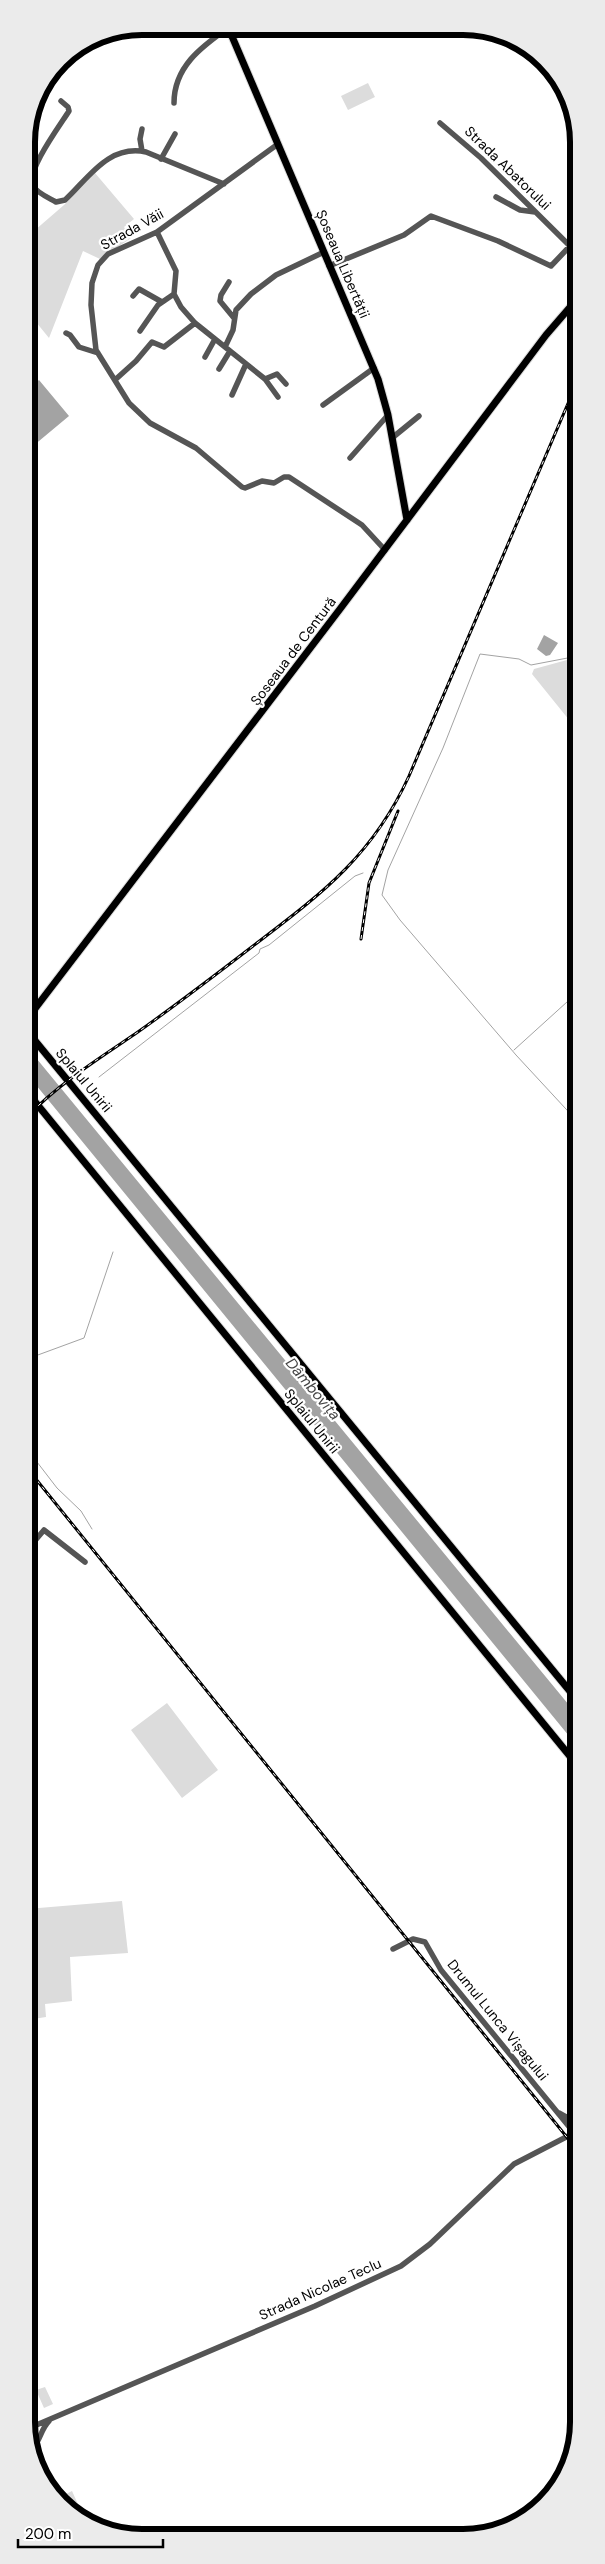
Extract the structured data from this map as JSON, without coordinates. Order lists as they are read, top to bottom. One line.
{"streets":{"main road":["Șoseaua Libertății","Șoseaua de Centură","Splaiul Unirii"],"street":["Strada Abatorului","Strada Văii","Drumul Lunca Vișagului","Strada Nicolae Teclu"]},"crossings":[["Strada Văii","Șoseaua Libertății"],["Strada Văii","Șoseaua de Centură"],["Șoseaua Libertății","Șoseaua de Centură"]],"water":["Dâmbovița"],"scale_bar":"200 m"}
